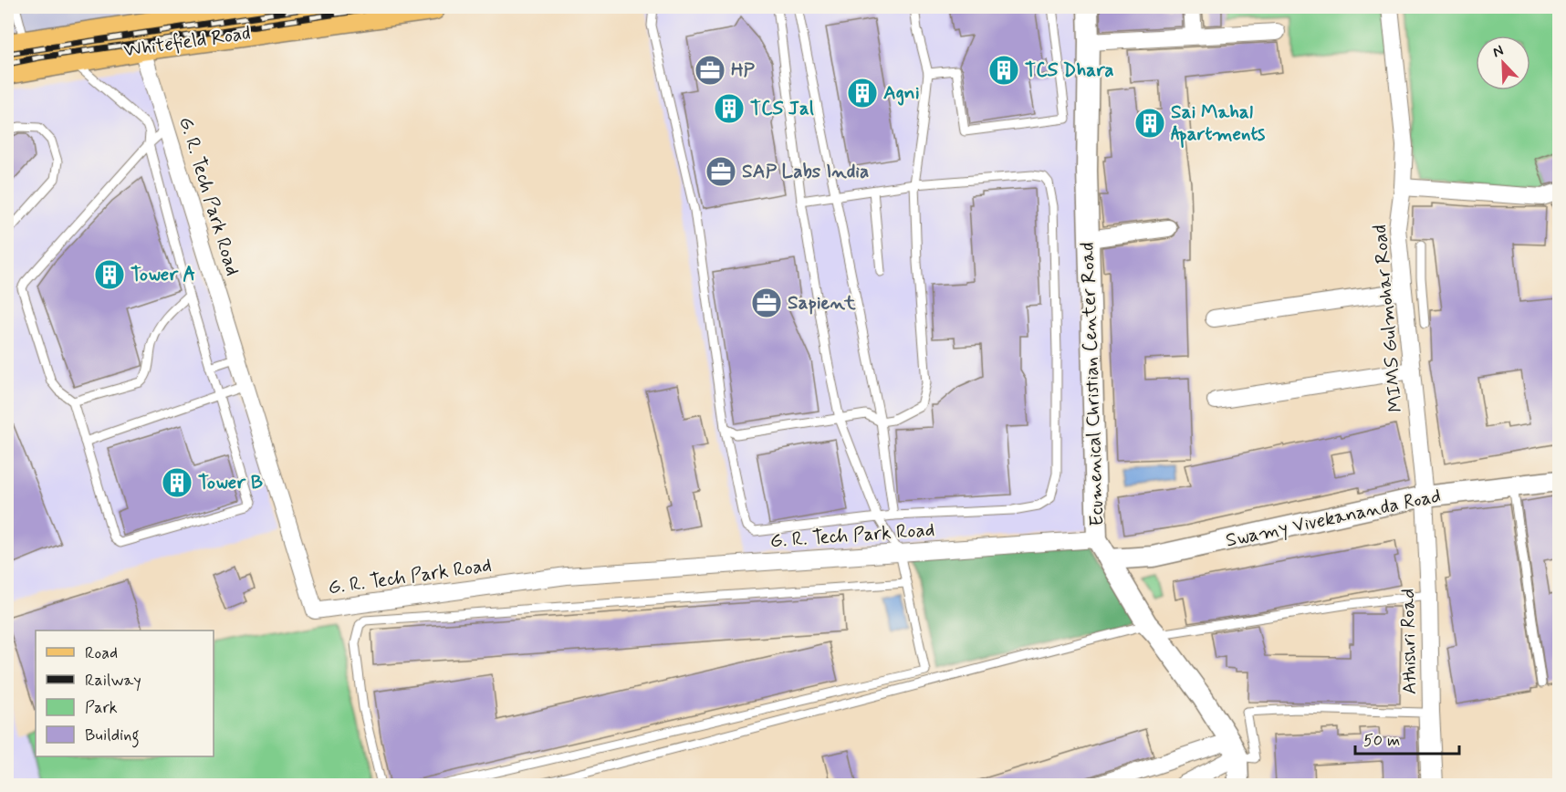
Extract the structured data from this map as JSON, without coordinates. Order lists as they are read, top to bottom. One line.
{"streets":{"main road":["Whitefield Road"],"street":["G. R. Tech Park Road","MIMS Gulmohar Road","Ecumenical Christian Center Road","Swamy Vivekananda Road","Athishri Road"]},"crossings":[["Whitefield Road","G. R. Tech Park Road"],["G. R. Tech Park Road","Ecumenical Christian Center Road"],["MIMS Gulmohar Road","Swamy Vivekananda Road"],["MIMS Gulmohar Road","Athishri Road"],["Ecumenical Christian Center Road","Swamy Vivekananda Road"],["Swamy Vivekananda Road","Athishri Road"]],"places":{"office":["HP","SAP Labs India","Sapient"],"building":["TCS Dhara","Agni","TCS Jal","Sai Mahal Apartments","Tower A","Tower B"]},"legend":["Road","Railway","Park","Building"],"scale_bar":"50 m","north":"top left"}
